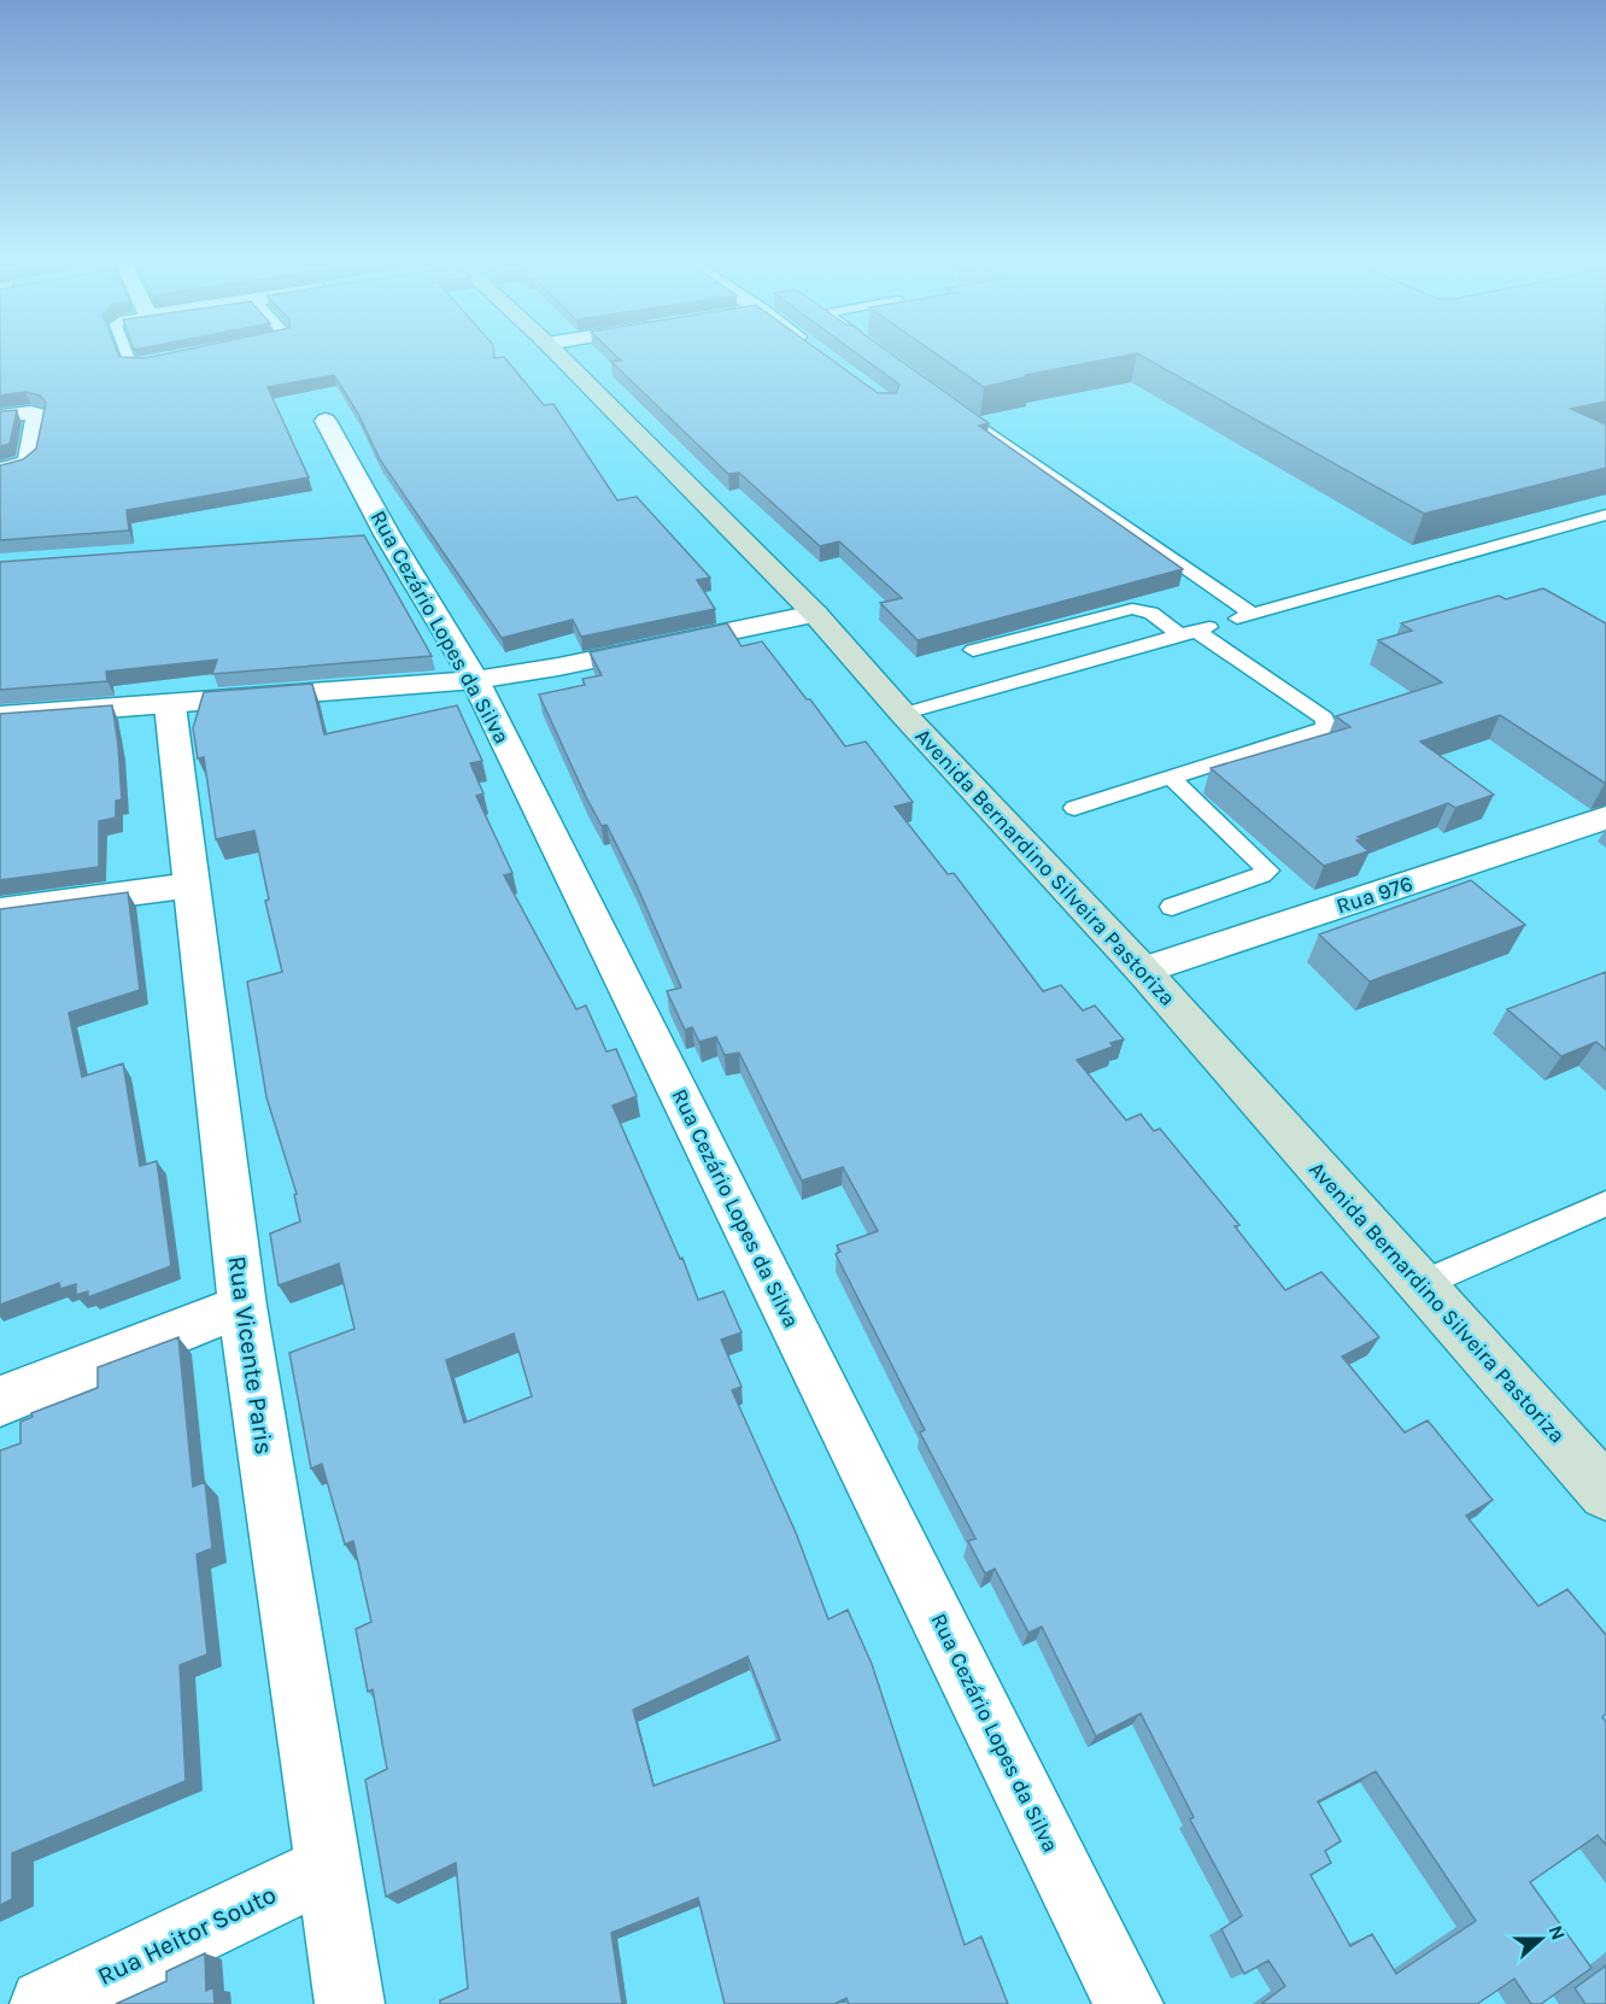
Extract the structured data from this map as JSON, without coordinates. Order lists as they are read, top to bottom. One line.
{"streets":{"main road":["Avenida Bernardino Silveira Pastoriza"],"street":["Rua Cezário Lopes da Silva","Rua 976","Rua Vicente Paris","Rua Heitor Souto"]},"crossings":[["Avenida Bernardino Silveira Pastoriza","Rua 976"],["Rua Vicente Paris","Rua Heitor Souto"]],"north":"right"}
